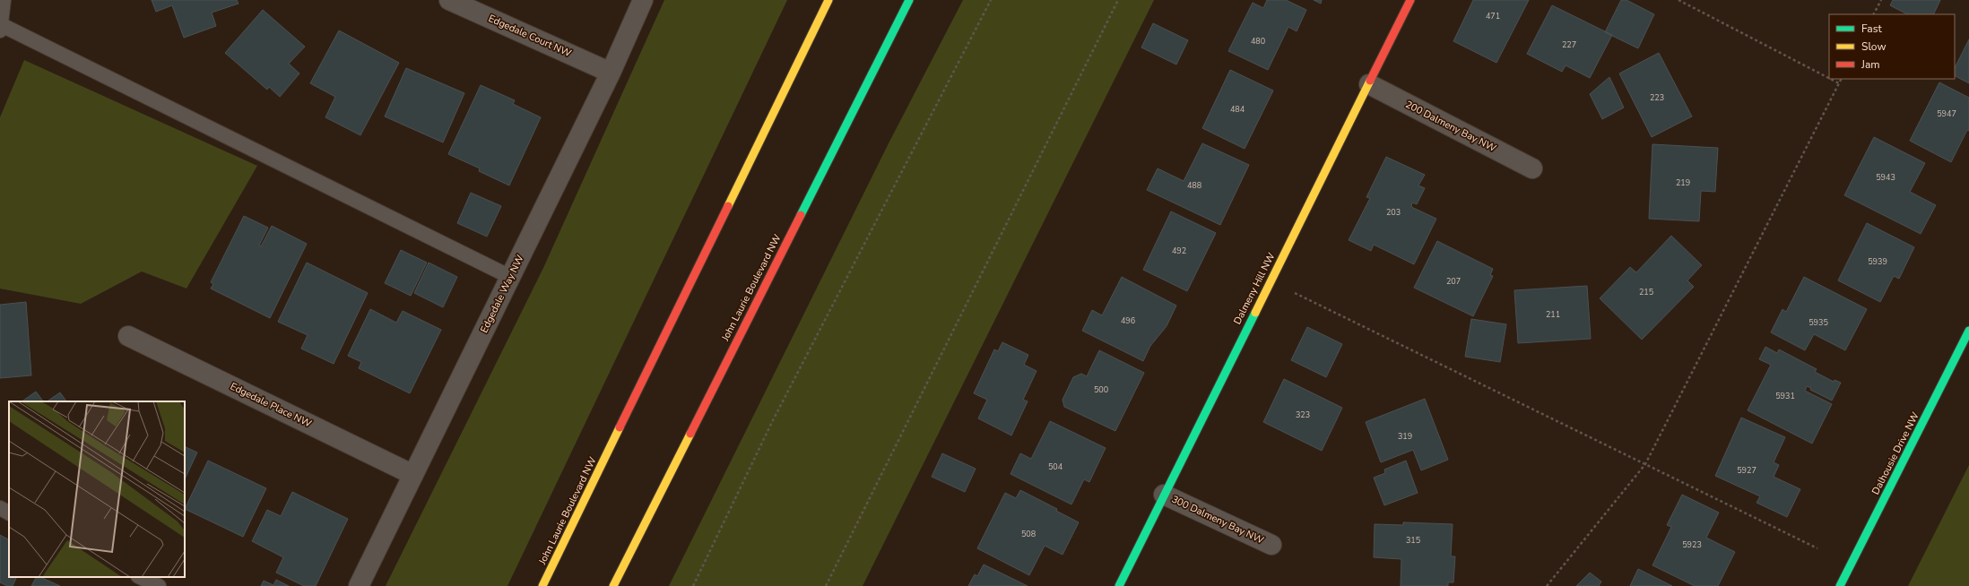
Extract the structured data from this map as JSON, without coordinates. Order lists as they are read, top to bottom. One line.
{"streets":{"main road":["John Laurie Boulevard NW","Dalmeny Hill NW","Dalhousie Drive NW"],"street":["Edgedale Court NW","200 Dalmeny Bay NW","Edgedale Way NW","Edgedale Place NW","300 Dalmeny Bay NW"]},"crossings":[["Edgedale Court NW","Edgedale Way NW"],["200 Dalmeny Bay NW","Dalmeny Hill NW"],["Dalmeny Hill NW","300 Dalmeny Bay NW"],["Edgedale Way NW","Edgedale Place NW"]],"house_numbers":["471","480","227","223","484","5947","5943","219","488","203","492","5939","207","215","211","496","5935","500","5931","323","319","504","5927","508","315","5923"],"legend":["Fast","Slow","Jam"]}
